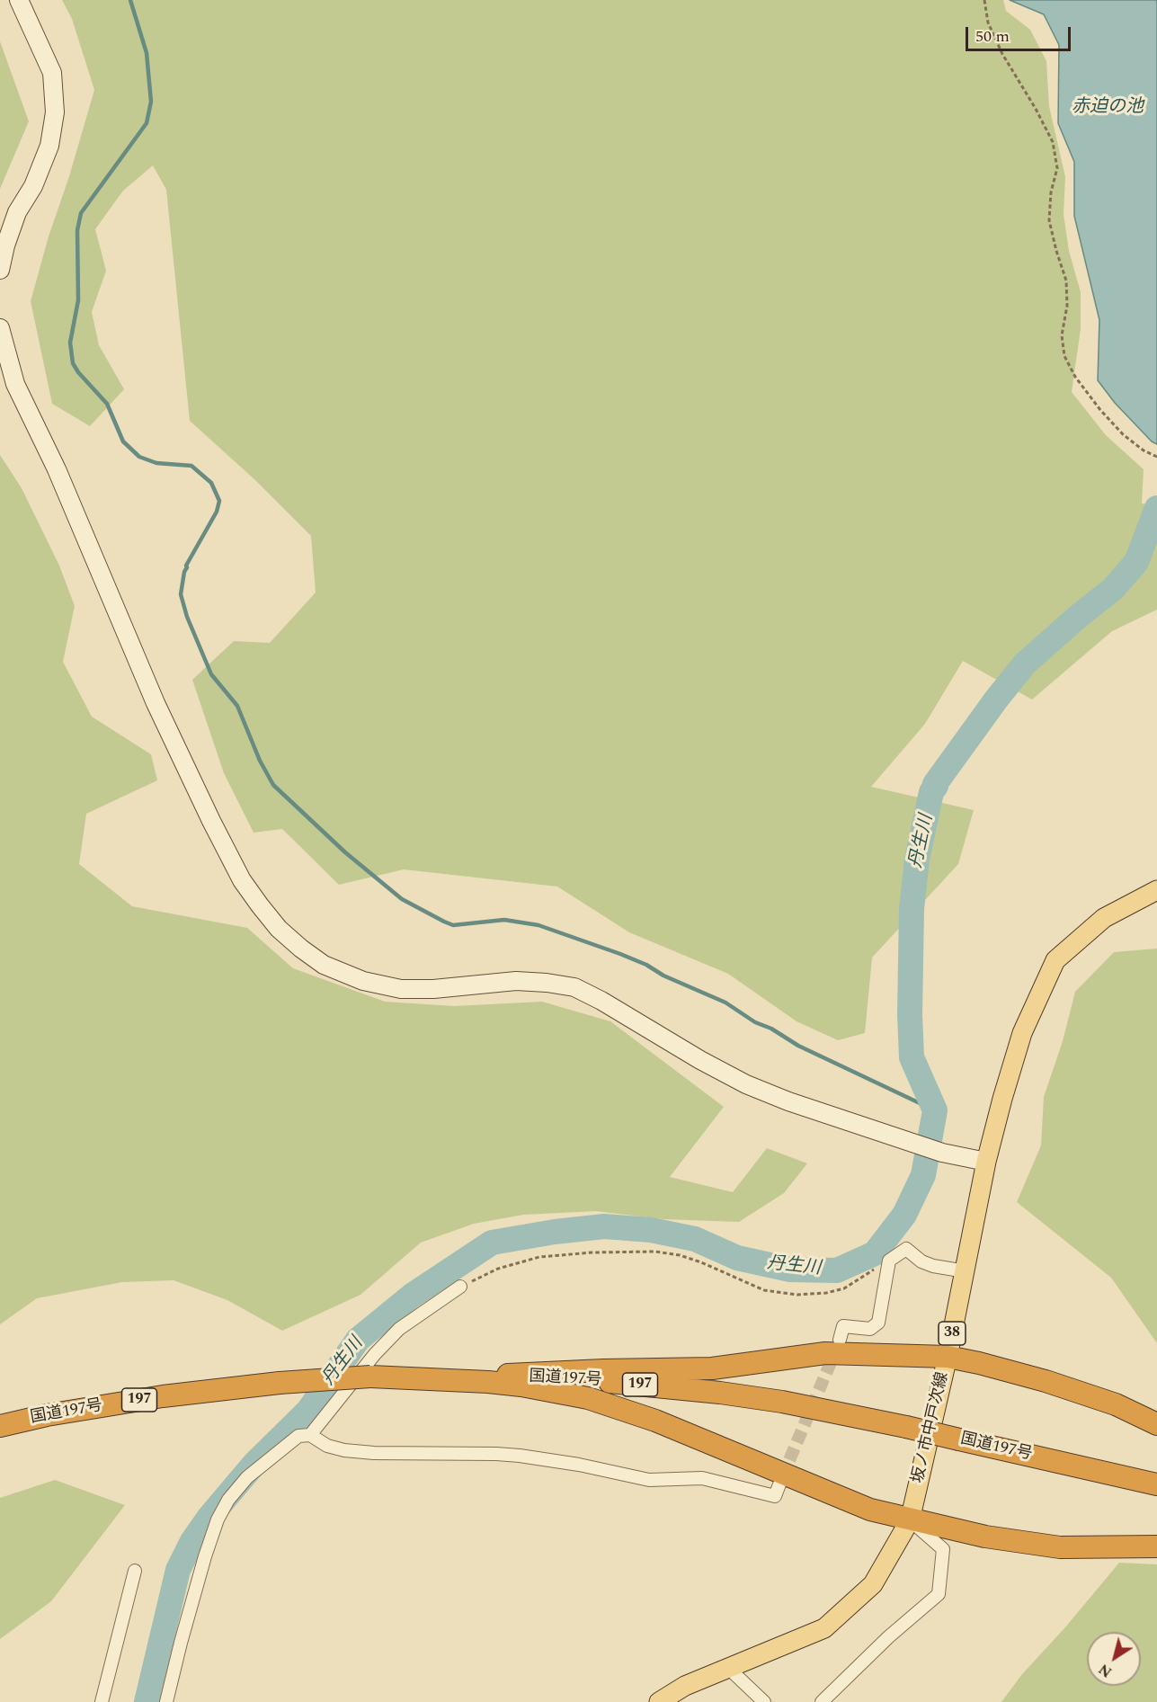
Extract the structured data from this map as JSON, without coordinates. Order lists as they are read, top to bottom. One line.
{"streets":{"highway":["国道197号","197"],"main road":["38","坂ノ市中戸次線"]},"water":["赤迫の池","丹生川"],"scale_bar":"50 m","north":"bottom left"}
